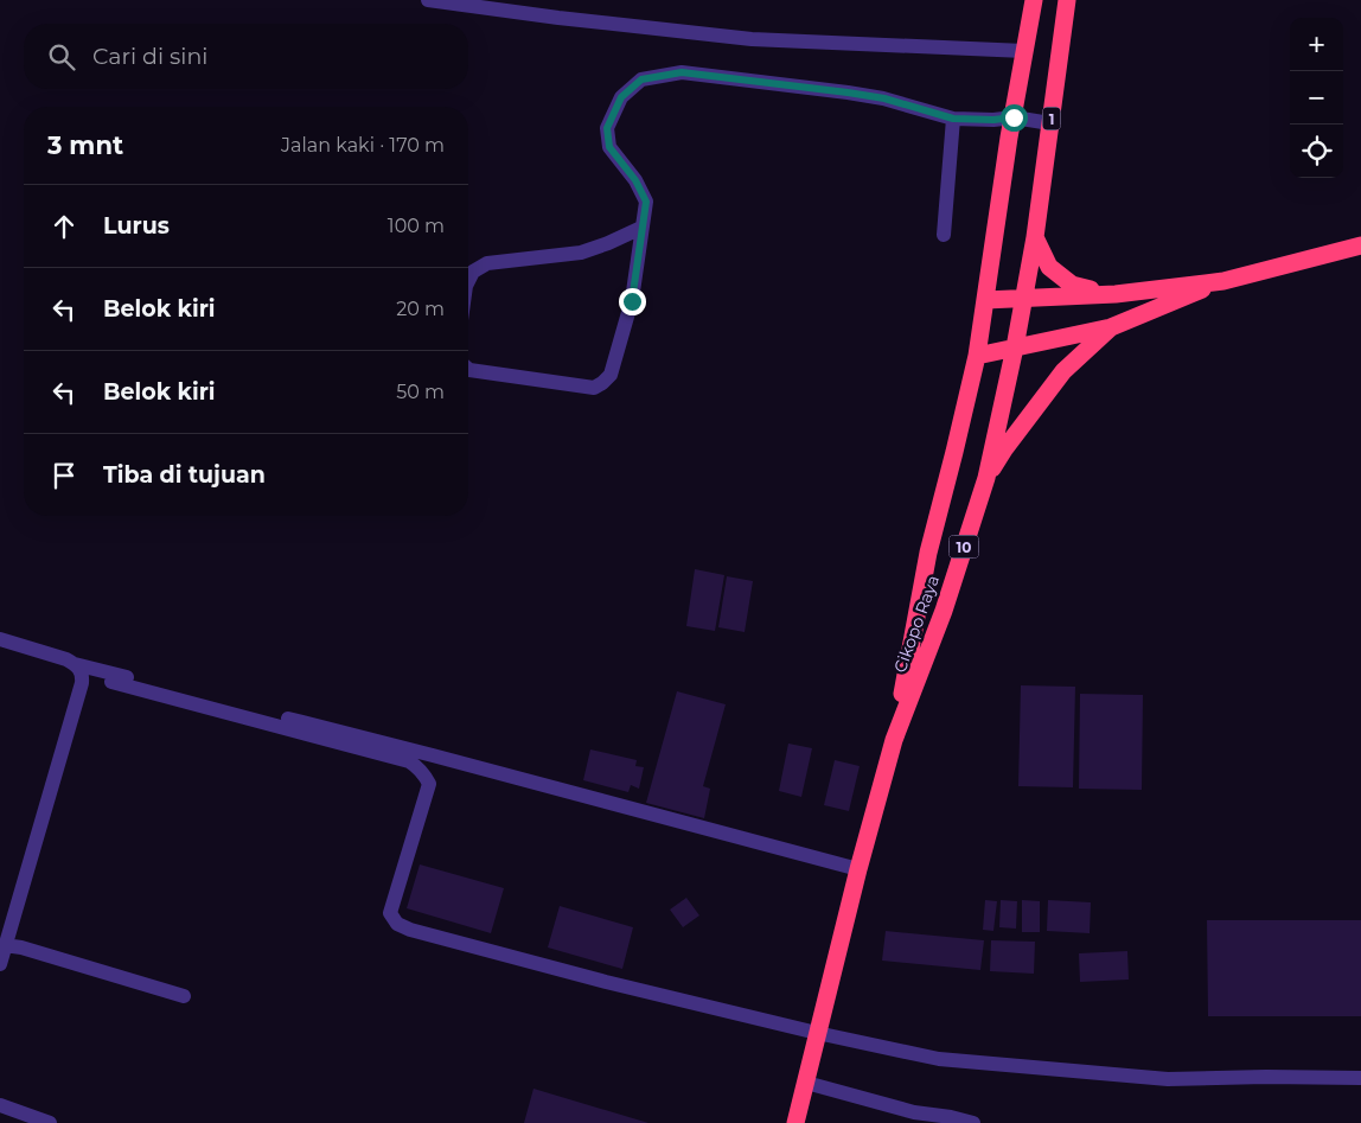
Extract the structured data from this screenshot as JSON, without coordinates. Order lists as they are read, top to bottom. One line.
{"streets":{"highway":["1","10","Cikopo Raya"]},"crossings":[["1","10"],["10","Cikopo Raya"]],"page":{"map_buttons":["+","−"],"search":"Cari di sini","heading":["3 mnt","Jalan kaki · 170 m"],"list":[["Lurus","100 m"],["Belok kiri","20 m"],["Belok kiri","50 m"],"Tiba di tujuan"]}}
